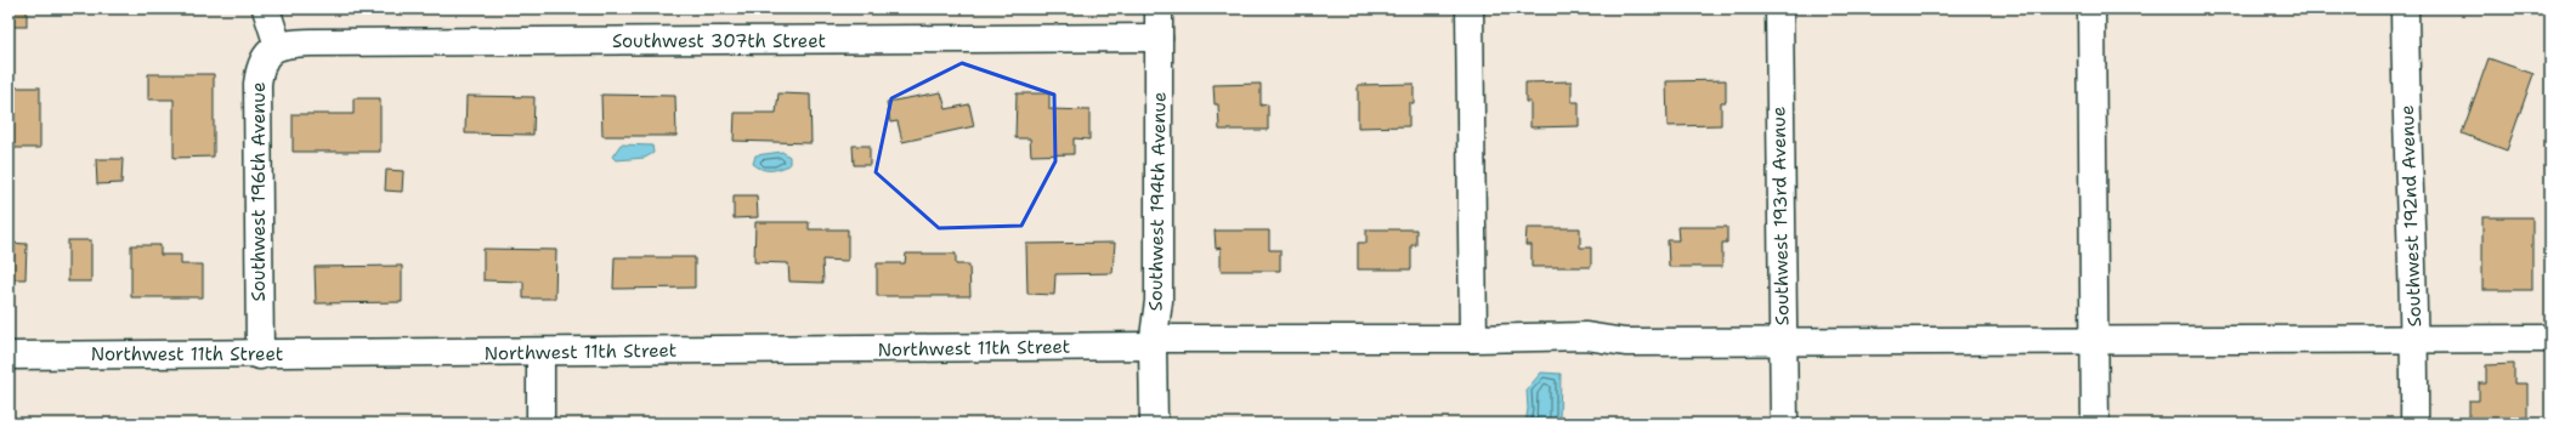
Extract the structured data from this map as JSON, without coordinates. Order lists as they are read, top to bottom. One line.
{"streets":{"street":["Southwest 307th Street","Southwest 196th Avenue","Southwest 194th Avenue","Southwest 193rd Avenue","Southwest 192nd Avenue","Northwest 11th Street"]},"crossings":[["Southwest 307th Street","Southwest 196th Avenue"],["Southwest 307th Street","Southwest 194th Avenue"],["Southwest 196th Avenue","Northwest 11th Street"],["Southwest 194th Avenue","Northwest 11th Street"],["Southwest 193rd Avenue","Northwest 11th Street"],["Southwest 192nd Avenue","Northwest 11th Street"]]}
